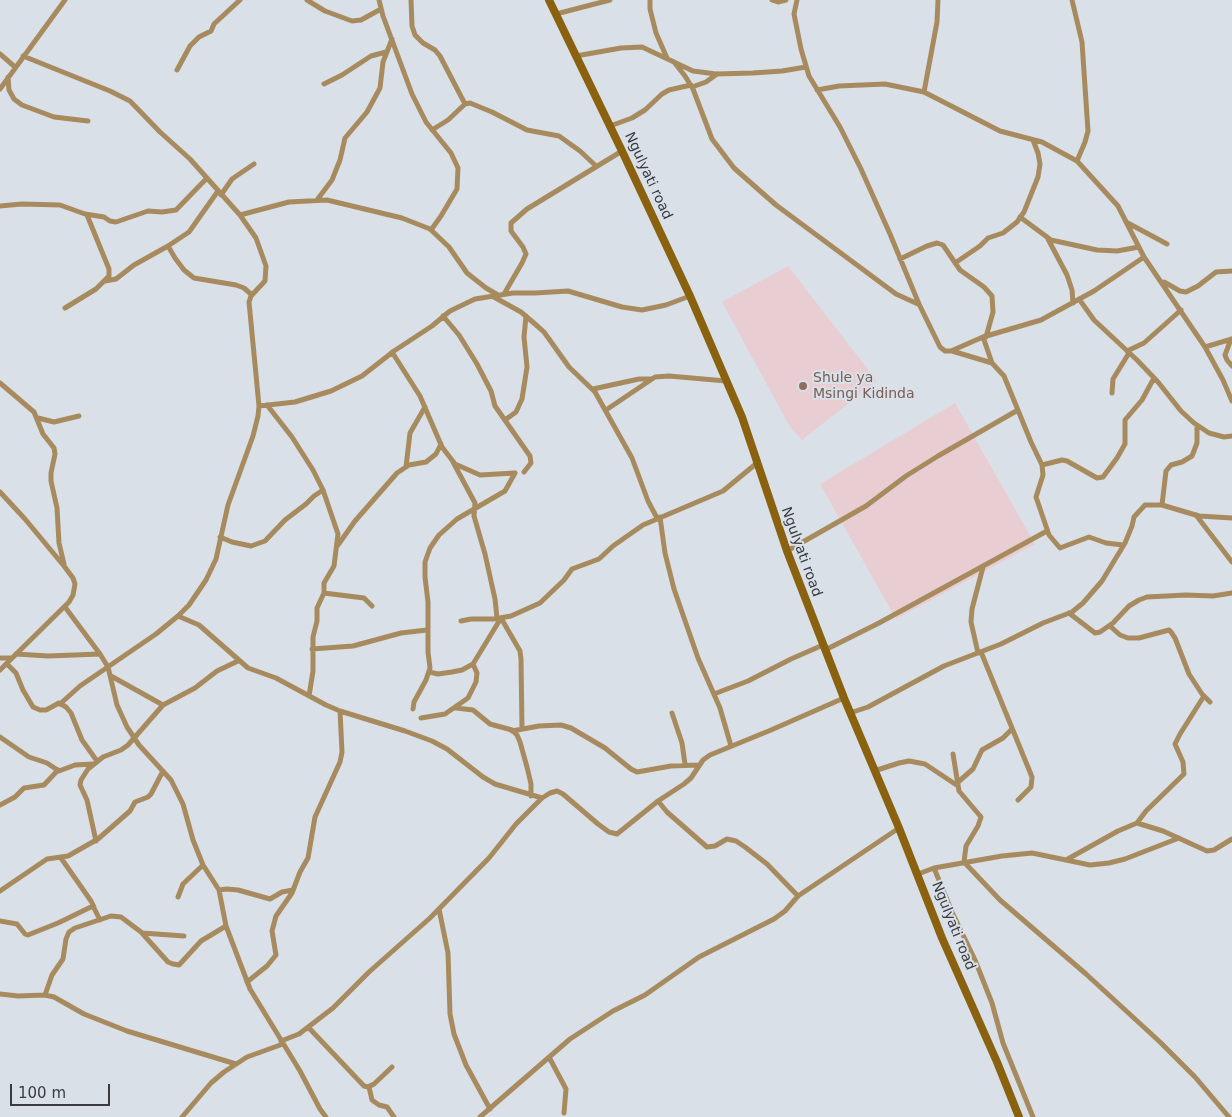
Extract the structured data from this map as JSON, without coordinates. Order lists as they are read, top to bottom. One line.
{"streets":{"main road":["Ngulyati road"]},"places":["Shule ya Msingi Kidinda"],"scale_bar":"100 m"}
